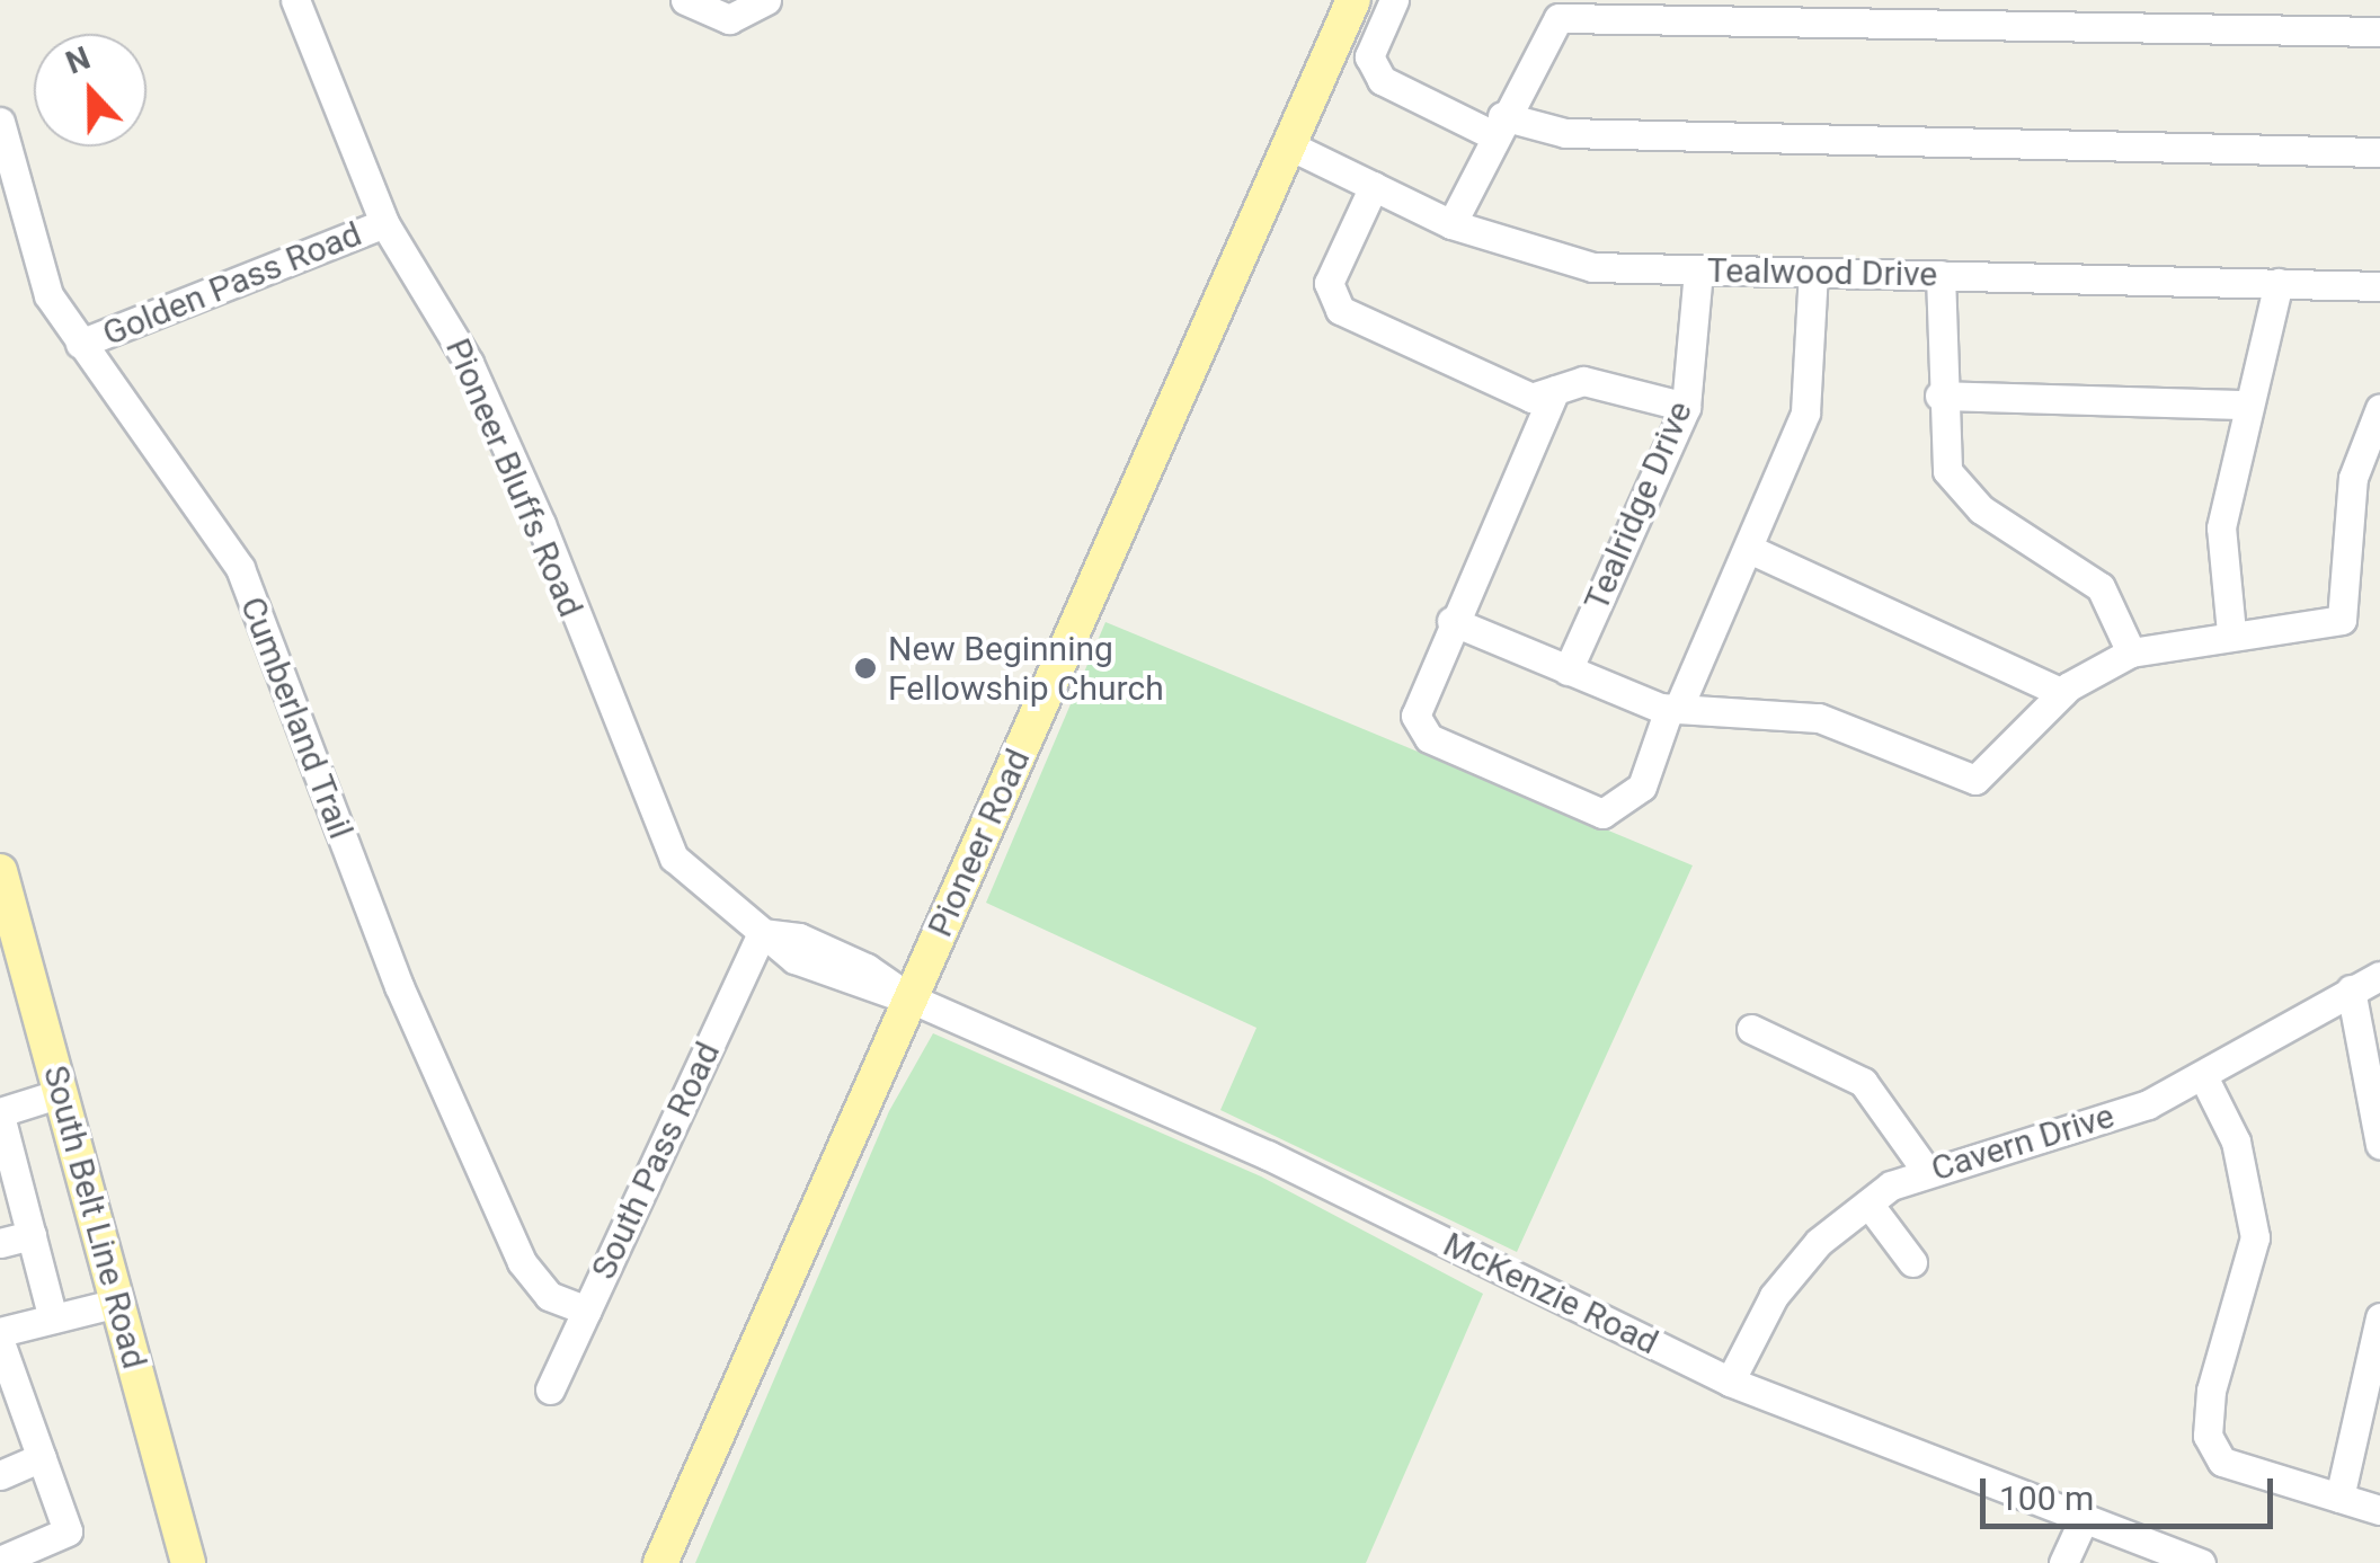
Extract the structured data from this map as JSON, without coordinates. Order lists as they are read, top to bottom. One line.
{"streets":{"main road":["Pioneer Road","South Belt Line Road"],"street":["Tealwood Drive","Golden Pass Road","Pioneer Bluffs Road","Tealridge Drive","Cumberland Trail","Cavern Drive","South Pass Road","McKenzie Road"]},"crossings":[["Tealwood Drive","Tealridge Drive"],["Tealwood Drive","Pioneer Road"],["Golden Pass Road","Pioneer Bluffs Road"],["Golden Pass Road","Cumberland Trail"],["Pioneer Bluffs Road","Pioneer Road"],["Pioneer Bluffs Road","South Pass Road"],["Pioneer Bluffs Road","McKenzie Road"],["Cumberland Trail","South Pass Road"],["Pioneer Road","McKenzie Road"],["Cavern Drive","McKenzie Road"]],"places":["New Beginning Fellowship Church"],"scale_bar":"100 m","north":"top"}
